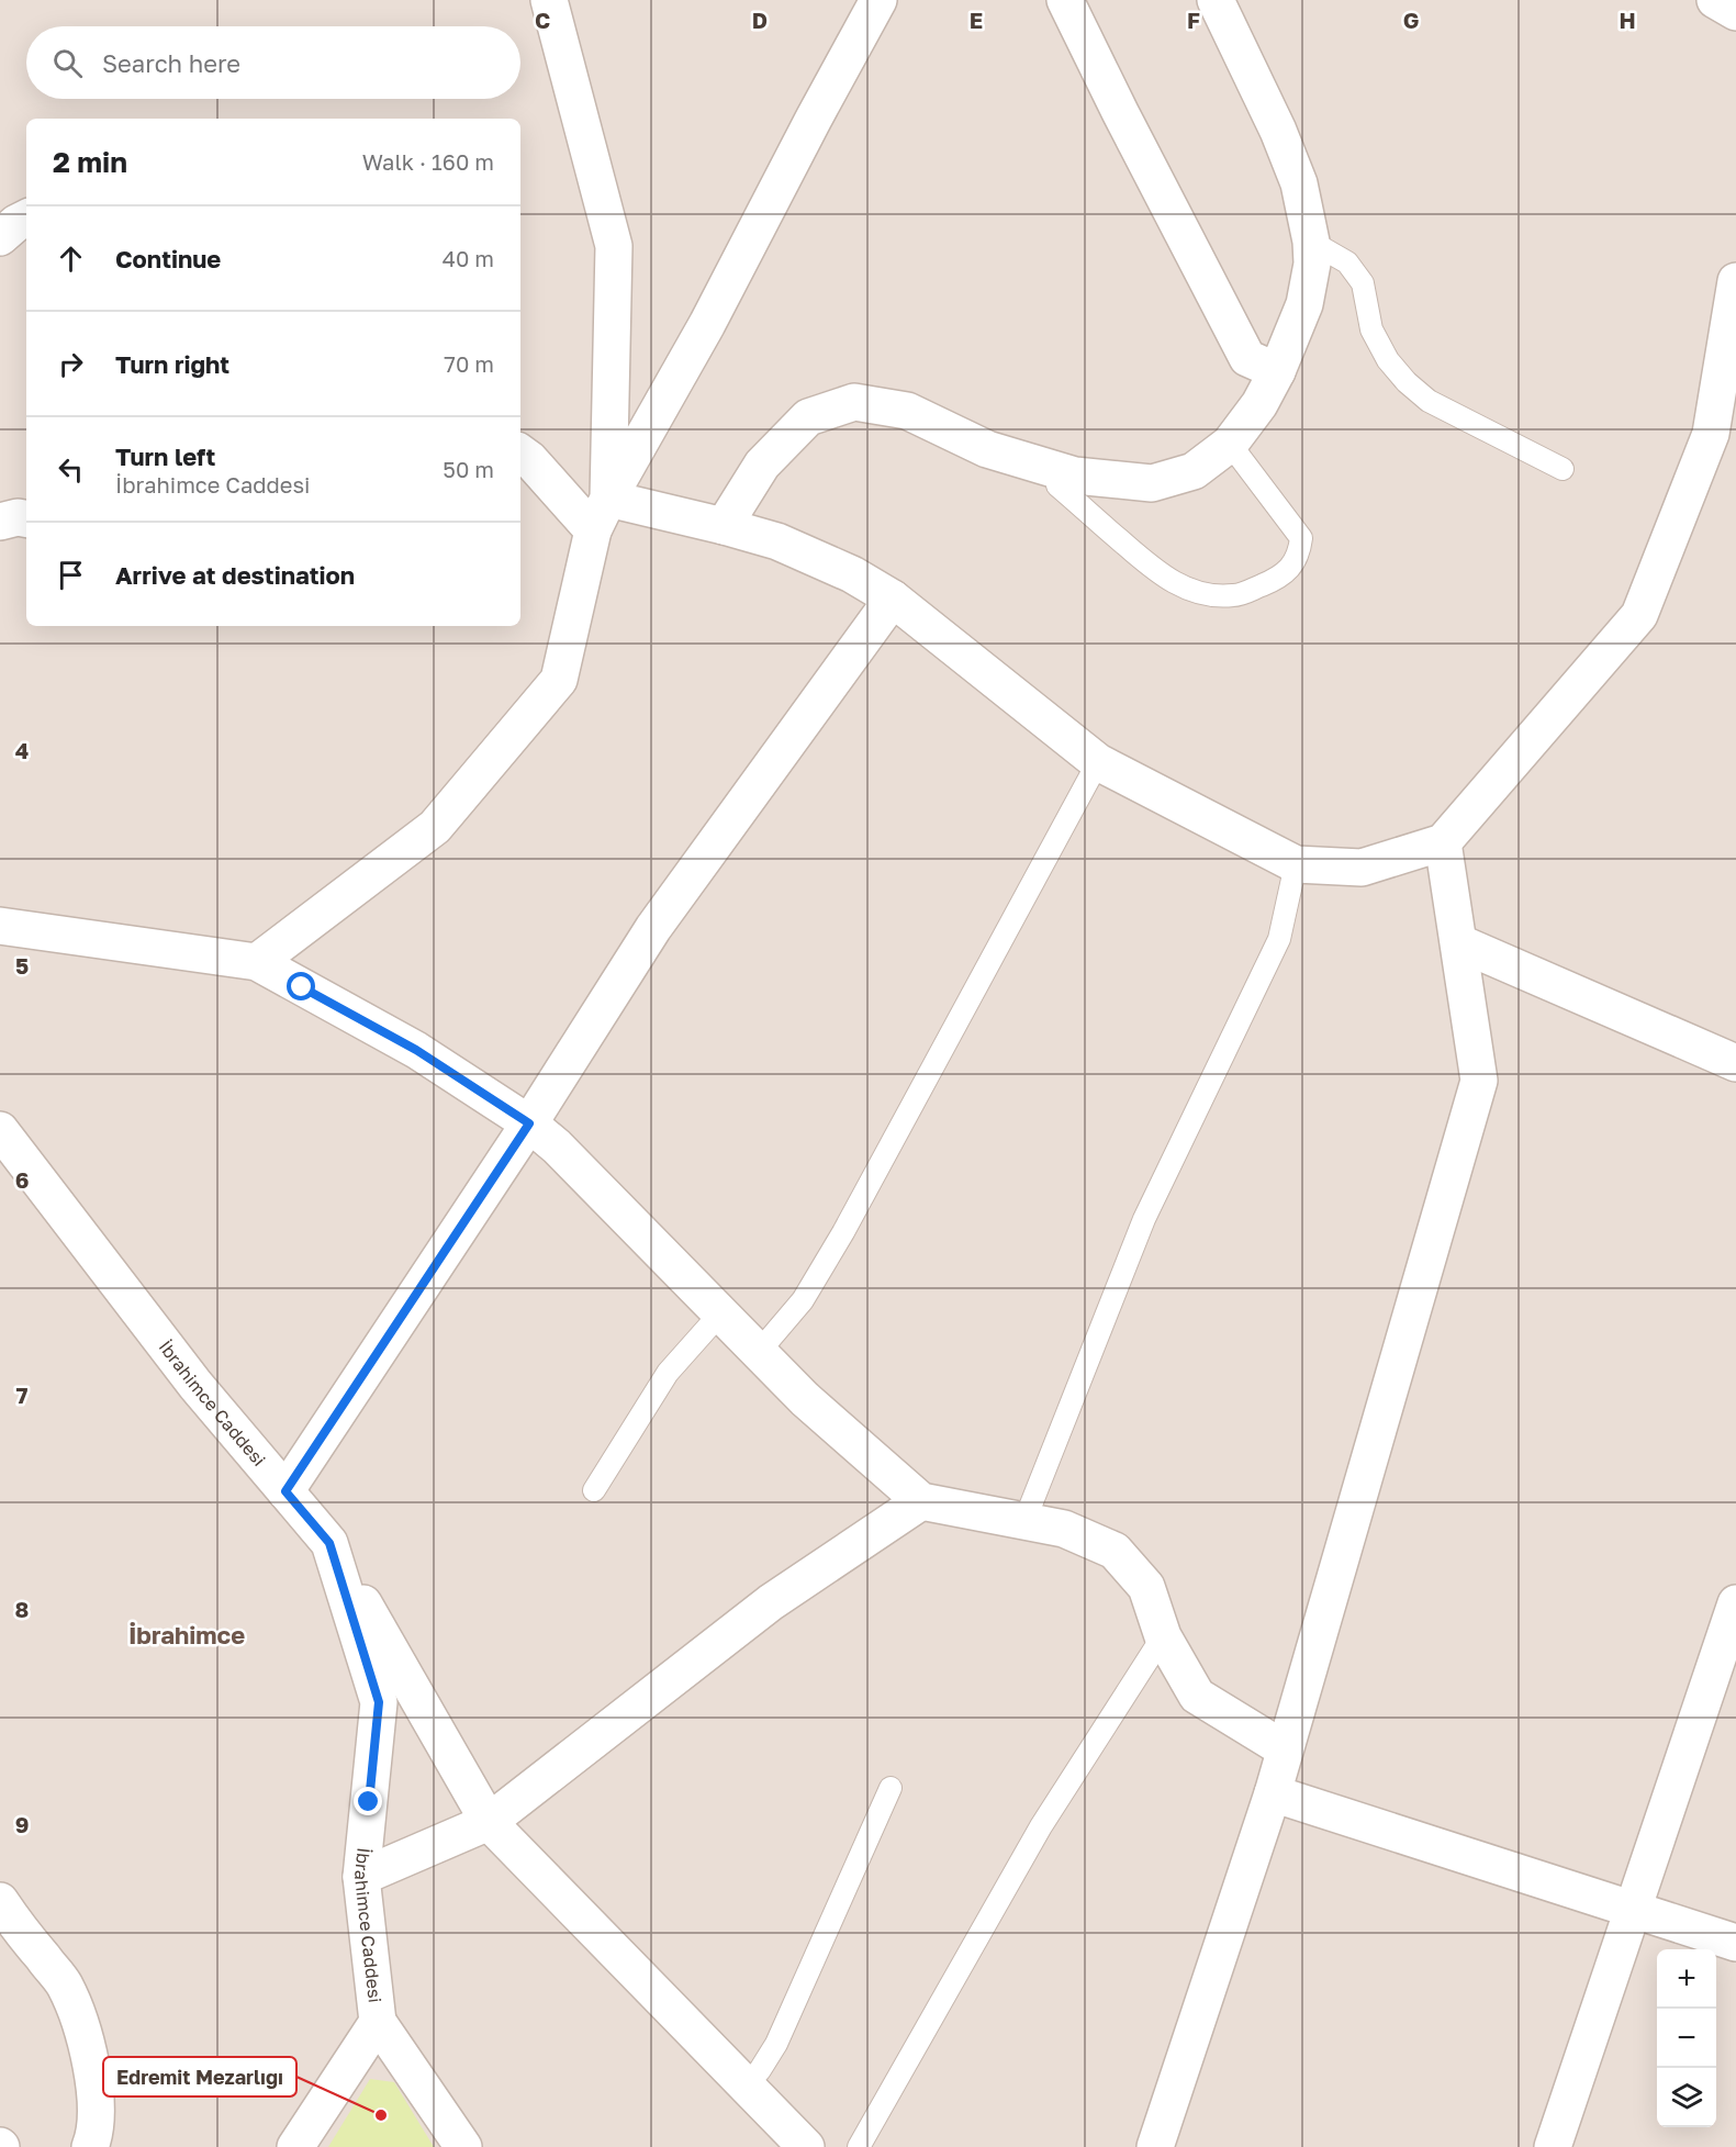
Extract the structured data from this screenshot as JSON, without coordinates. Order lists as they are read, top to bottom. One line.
{"streets":{"street":["İbrahimce Caddesi"]},"districts":["İbrahimce"],"places":["Edremit Mezarlığı"],"page":{"search":"Search here","heading":["2 min","Walk · 160 m"],"list":[["Continue","40 m"],["Turn right","70 m"],["Turn left","İbrahimce Caddesi","50 m"],"Arrive at destination"],"map_buttons":["+","−"]},"grid":{"columns":["C","D","E","F","G","H"],"rows":["4","5","6","7","8","9"]}}
